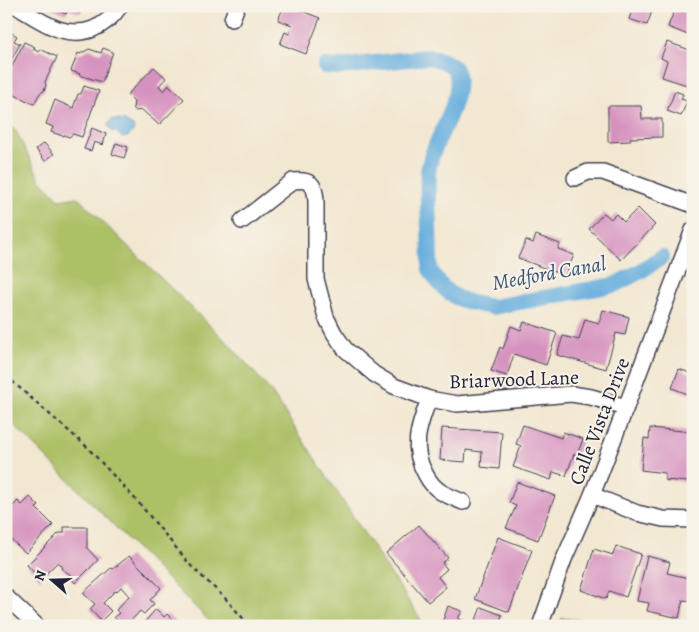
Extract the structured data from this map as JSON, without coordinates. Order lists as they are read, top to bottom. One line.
{"streets":{"street":["Briarwood Lane","Calle Vista Drive"]},"crossings":[["Briarwood Lane","Calle Vista Drive"]],"water":["Medford Canal"],"north":"left"}
